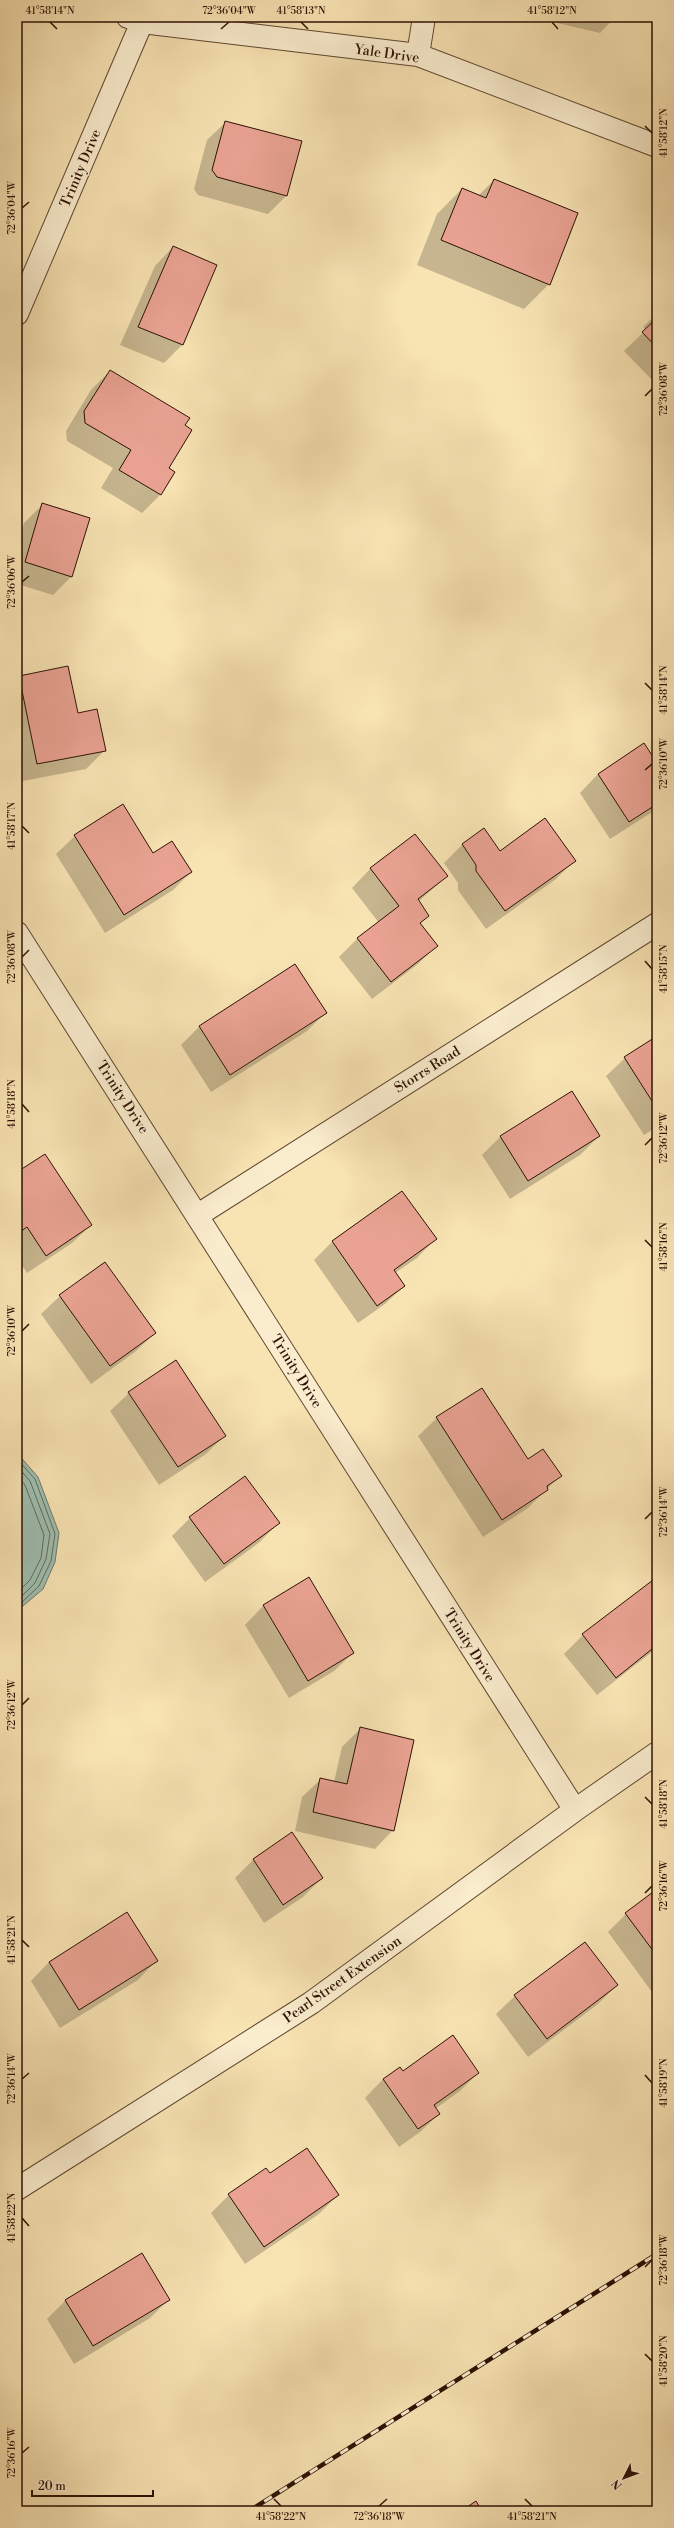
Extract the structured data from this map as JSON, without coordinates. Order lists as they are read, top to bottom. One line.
{"streets":{"street":["Yale Drive","Trinity Drive","Storrs Road","Pearl Street Extension"]},"crossings":[["Yale Drive","Trinity Drive"],["Trinity Drive","Storrs Road"],["Trinity Drive","Pearl Street Extension"]],"scale_bar":"20 m","north":"bottom left","coordinates":["41°58'14\"N","72°36'04\"W","41°58'13\"N","41°58'12\"N","72°36'08\"W","72°36'06\"W","72°36'10\"W","41°58'17\"N","41°58'15\"N","41°58'18\"N","72°36'12\"W","41°58'16\"N","72°36'14\"W","72°36'16\"W","41°58'21\"N","41°58'19\"N","41°58'22\"N","72°36'18\"W","41°58'20\"N"]}
